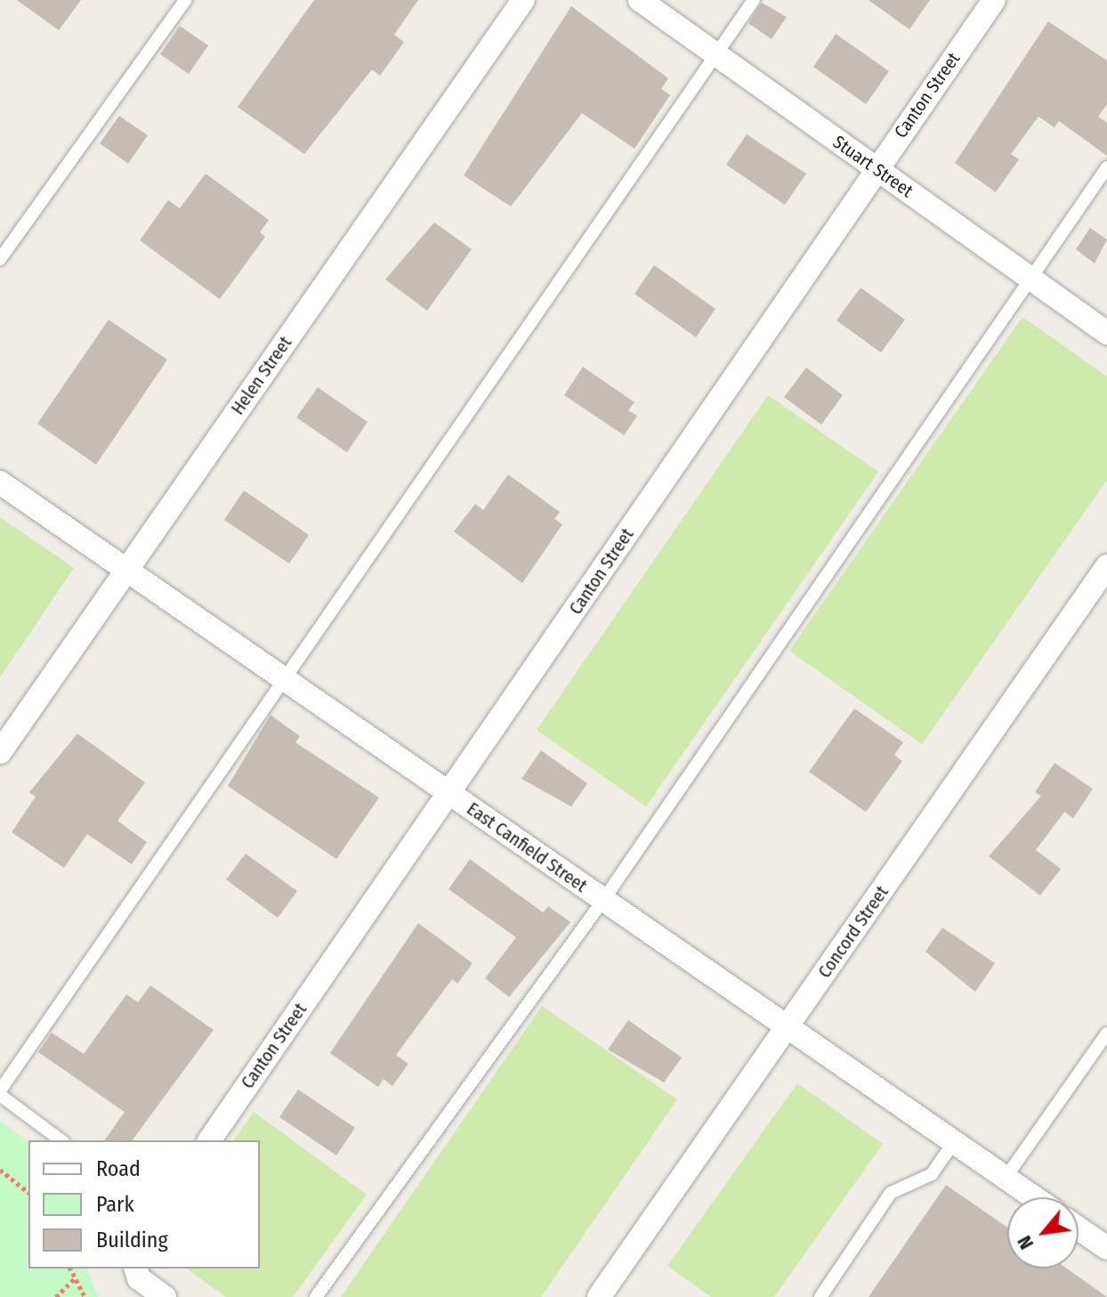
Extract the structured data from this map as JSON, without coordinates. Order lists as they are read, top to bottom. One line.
{"streets":{"street":["Canton Street","Stuart Street","Helen Street","East Canfield Street","Concord Street"]},"crossings":[["Canton Street","Stuart Street"],["Canton Street","East Canfield Street"],["Helen Street","East Canfield Street"],["East Canfield Street","Concord Street"]],"legend":["Road","Park","Building"],"north":"bottom left"}
